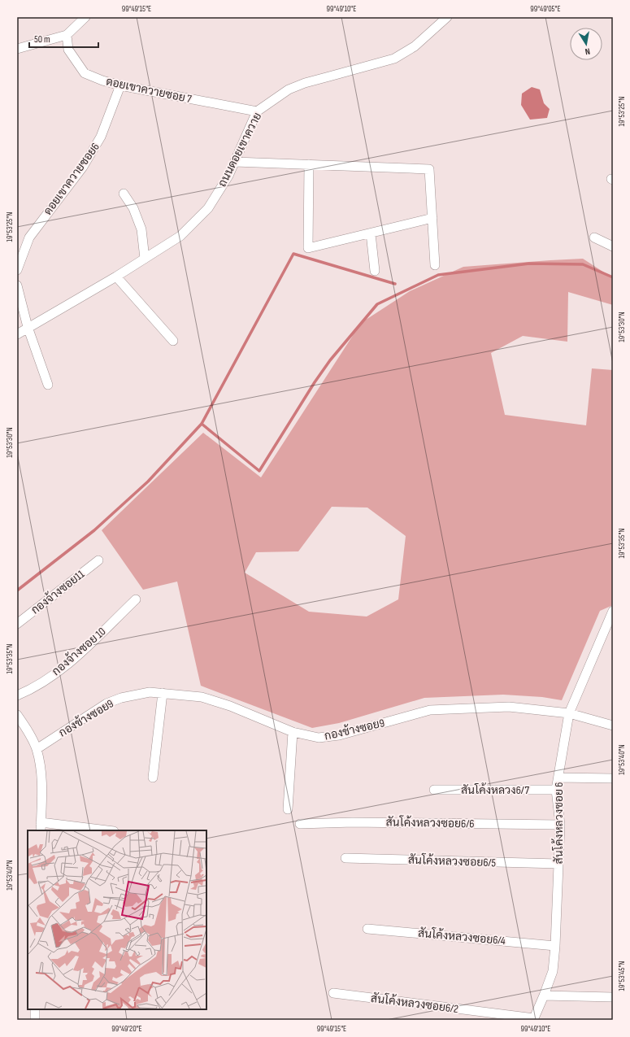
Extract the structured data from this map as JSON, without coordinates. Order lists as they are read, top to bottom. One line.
{"streets":{"street":["ดอยเขาควายซอย 7","ถนนดอยเขาควาย","ดอยเขาควายซอย6","กองจ้างซอย11","กองจ้างซอย 10","กองช้างซอย9","สันโค้งหลวง6/7","สันโค้งหลวงซอย6/6","สันโค้งหลวงซอย 6","สันโค้งหลวงซอย6/5","สันโค้งหลวงซอย6/4","สันโค้งหลวงซอย6/2"]},"crossings":[["ดอยเขาควายซอย 7","ถนนดอยเขาควาย"],["ดอยเขาควายซอย 7","ดอยเขาควายซอย6"],["กองช้างซอย9","สันโค้งหลวงซอย 6"],["สันโค้งหลวง6/7","สันโค้งหลวงซอย 6"],["สันโค้งหลวงซอย6/6","สันโค้งหลวงซอย 6"],["สันโค้งหลวงซอย 6","สันโค้งหลวงซอย6/5"],["สันโค้งหลวงซอย 6","สันโค้งหลวงซอย6/4"],["สันโค้งหลวงซอย 6","สันโค้งหลวงซอย6/2"]],"scale_bar":"50 m","north":"bottom","coordinates":["99°49'15\"E","99°49'10\"E","99°49'05\"E","19°53'25\"N","19°53'30\"N","19°53'35\"N","19°53'40\"N","19°53'45\"N","99°49'20\"E"]}
